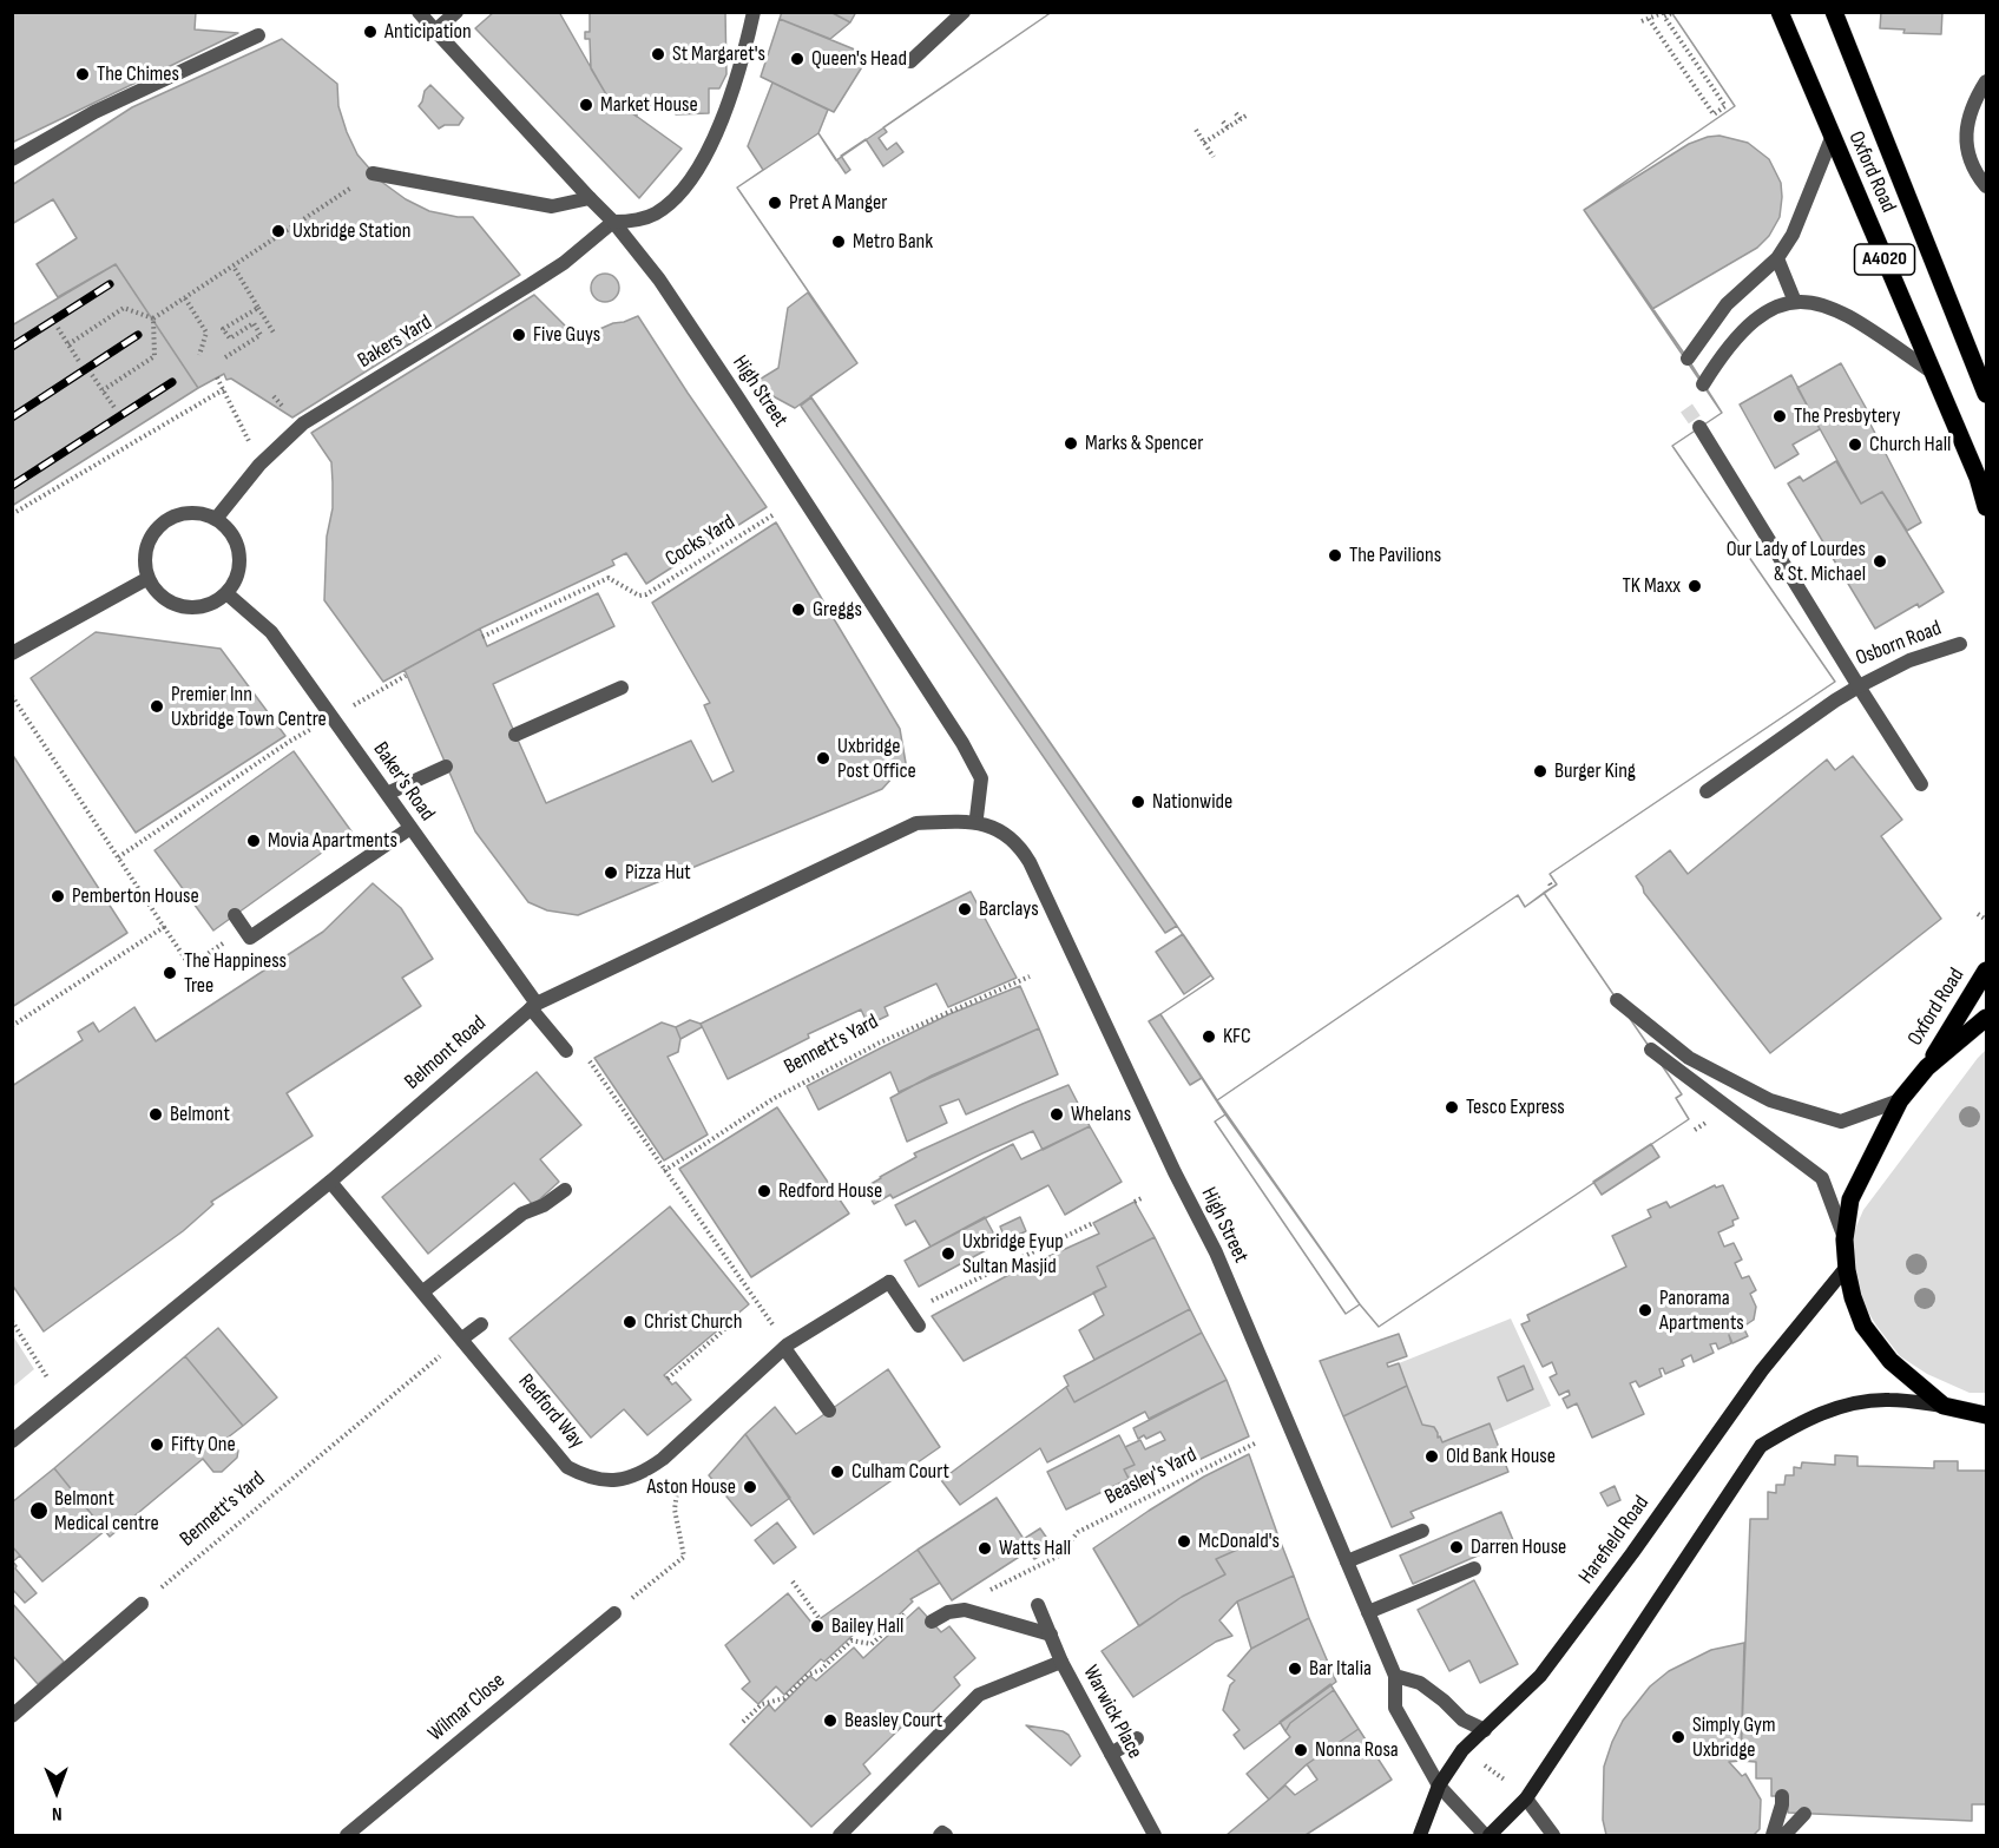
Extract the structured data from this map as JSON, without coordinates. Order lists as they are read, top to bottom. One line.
{"streets":{"main road":["Oxford Road","A4020","Harefield Road"],"street":["Bakers Yard","High Street","Osborn Road","Baker's Road","Belmont Road","Redford Way","Wilmar Close","Warwick Place"],"path":["Cocks Yard","Bennett's Yard","Beasley's Yard"]},"crossings":[["Bakers Yard","High Street"],["Bakers Yard","Baker's Road"],["High Street","Belmont Road"],["High Street","Harefield Road"],["Baker's Road","Belmont Road"],["Bennett's Yard","Redford Way"],["Belmont Road","Redford Way"]],"places":["Anticipation","St Margaret's","Queen's Head","The Chimes","Market House","Pret A Manger","Uxbridge Station","Metro Bank","Five Guys","The Presbytery","Marks & Spencer","Church Hall","The Pavilions","Our Lady of Lourdes & St. Michael","TK Maxx","Greggs","Premier Inn Uxbridge Town Centre","Uxbridge Post Office","Burger King","Nationwide","Movia Apartments","Pizza Hut","Pemberton House","Barclays","The Happiness Tree","KFC","Tesco Express","Belmont","Whelans","Redford House","Uxbridge Eyup Sultan Masjid","Panorama Apartments","Christ Church","Fifty One","Old Bank House","Culham Court","Aston House","Belmont Medical centre","McDonald's","Darren House","Watts Hall","Bailey Hall","Bar Italia","Beasley Court","Simply Gym Uxbridge","Nonna Rosa"],"north":"bottom"}
